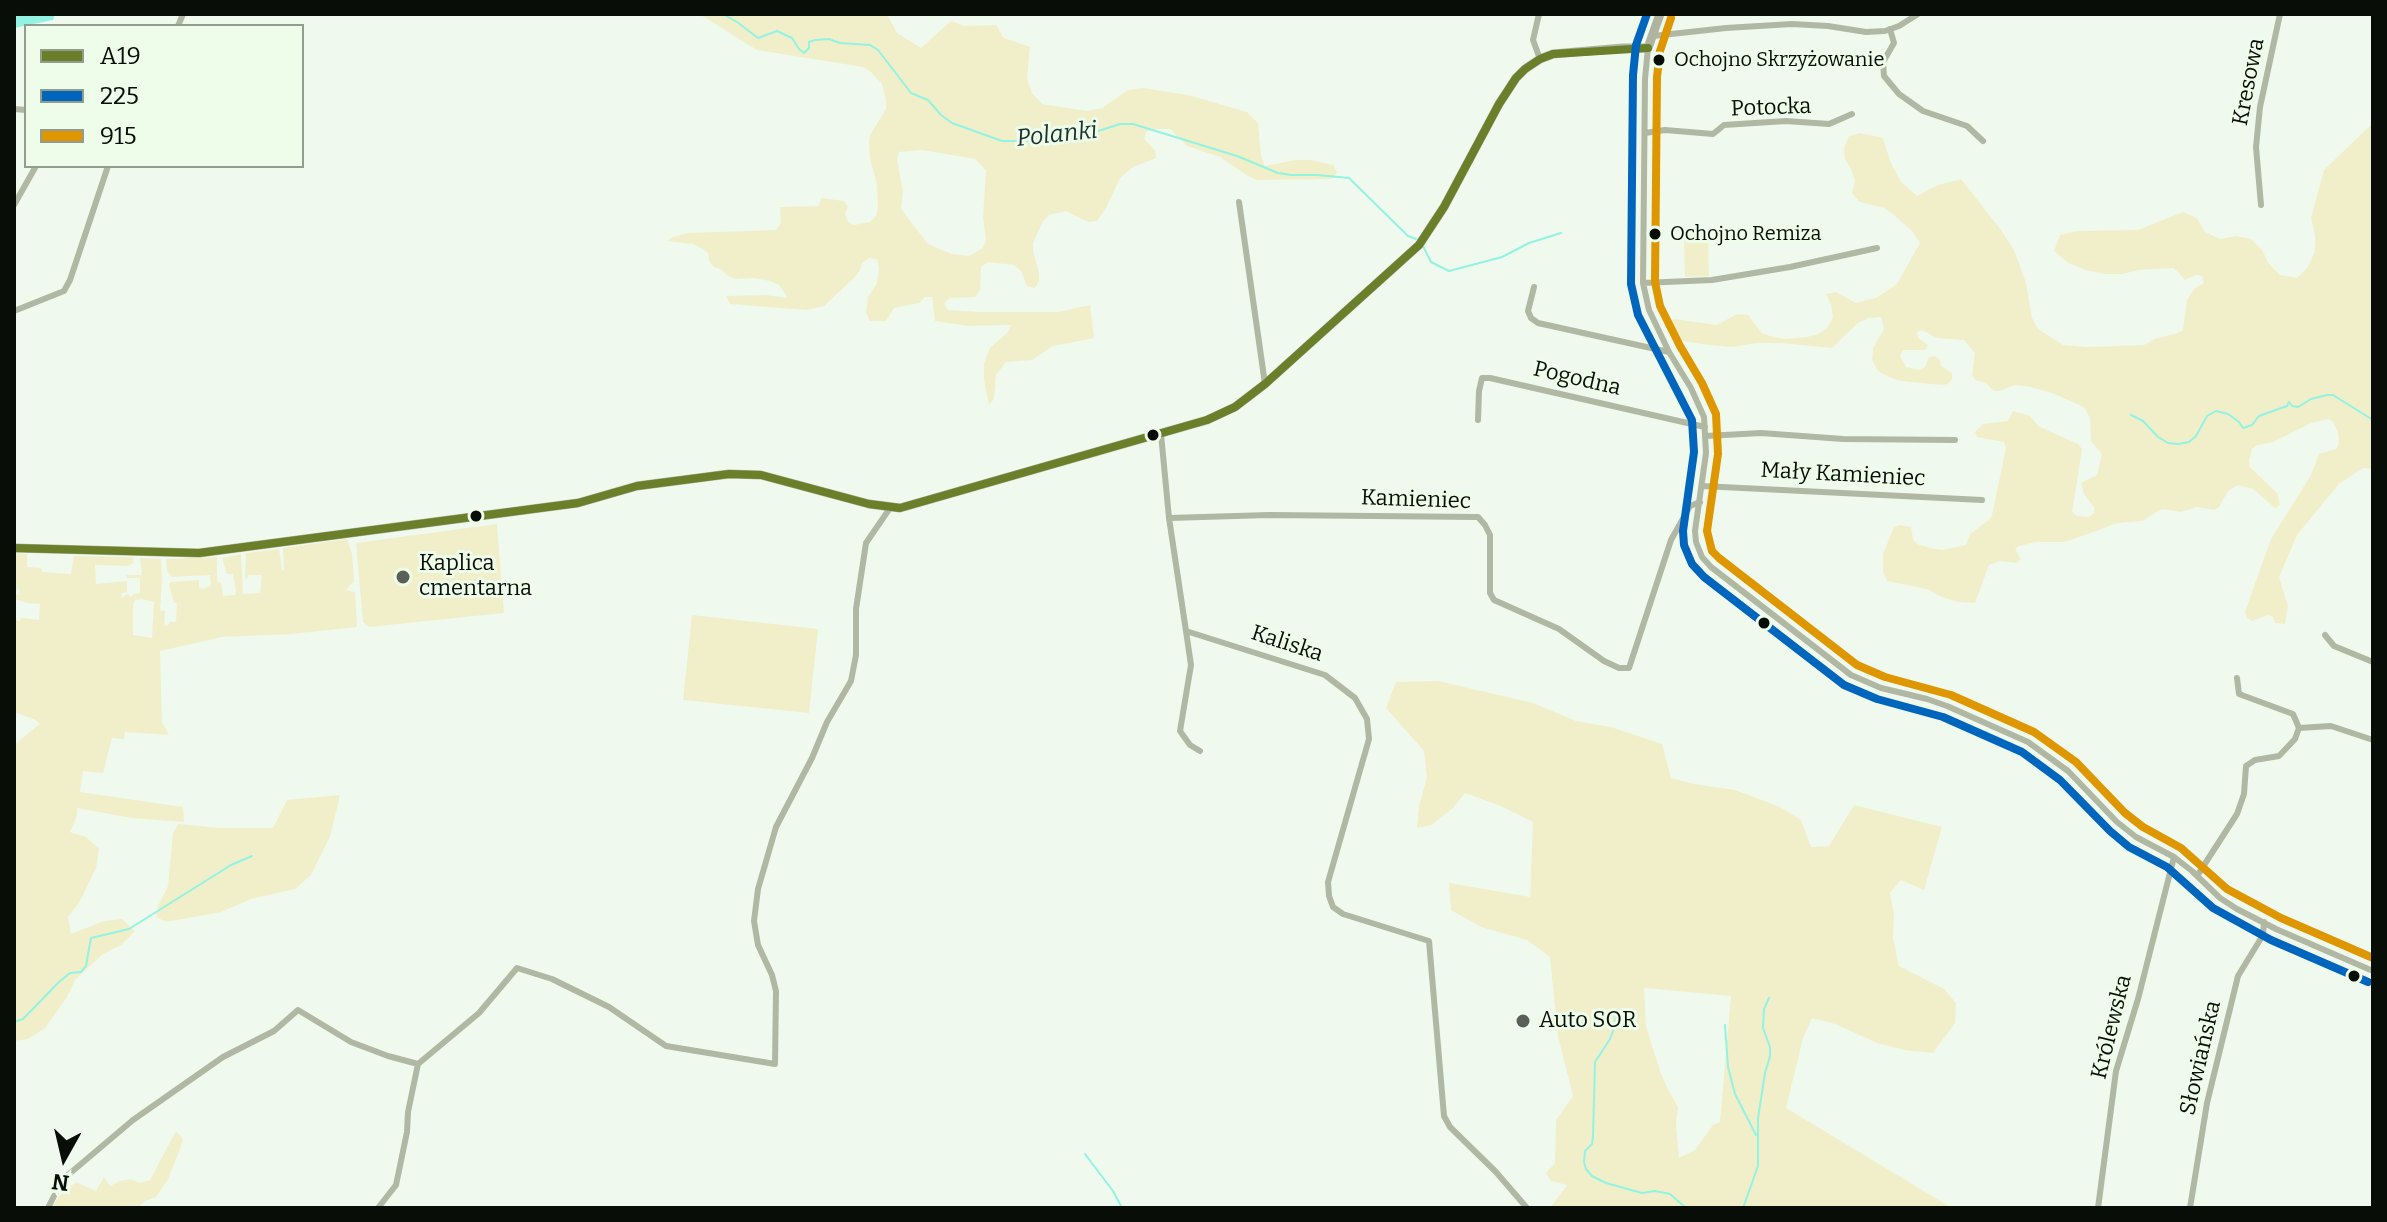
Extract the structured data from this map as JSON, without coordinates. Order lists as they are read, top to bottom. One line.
{"streets":{"street":["Kresowa","Potocka","Pogodna","Mały Kamieniec","Kamieniec","Kaliska","Królewska","Słowiańska"]},"water":["Polanki"],"places":["Ochojno Skrzyżowanie","Ochojno Remiza","Kaplica cmentarna","Auto SOR"],"lines":["transit line 225","transit line 915","transit line A19"],"legend":["A19","225","915"],"north":"bottom"}
